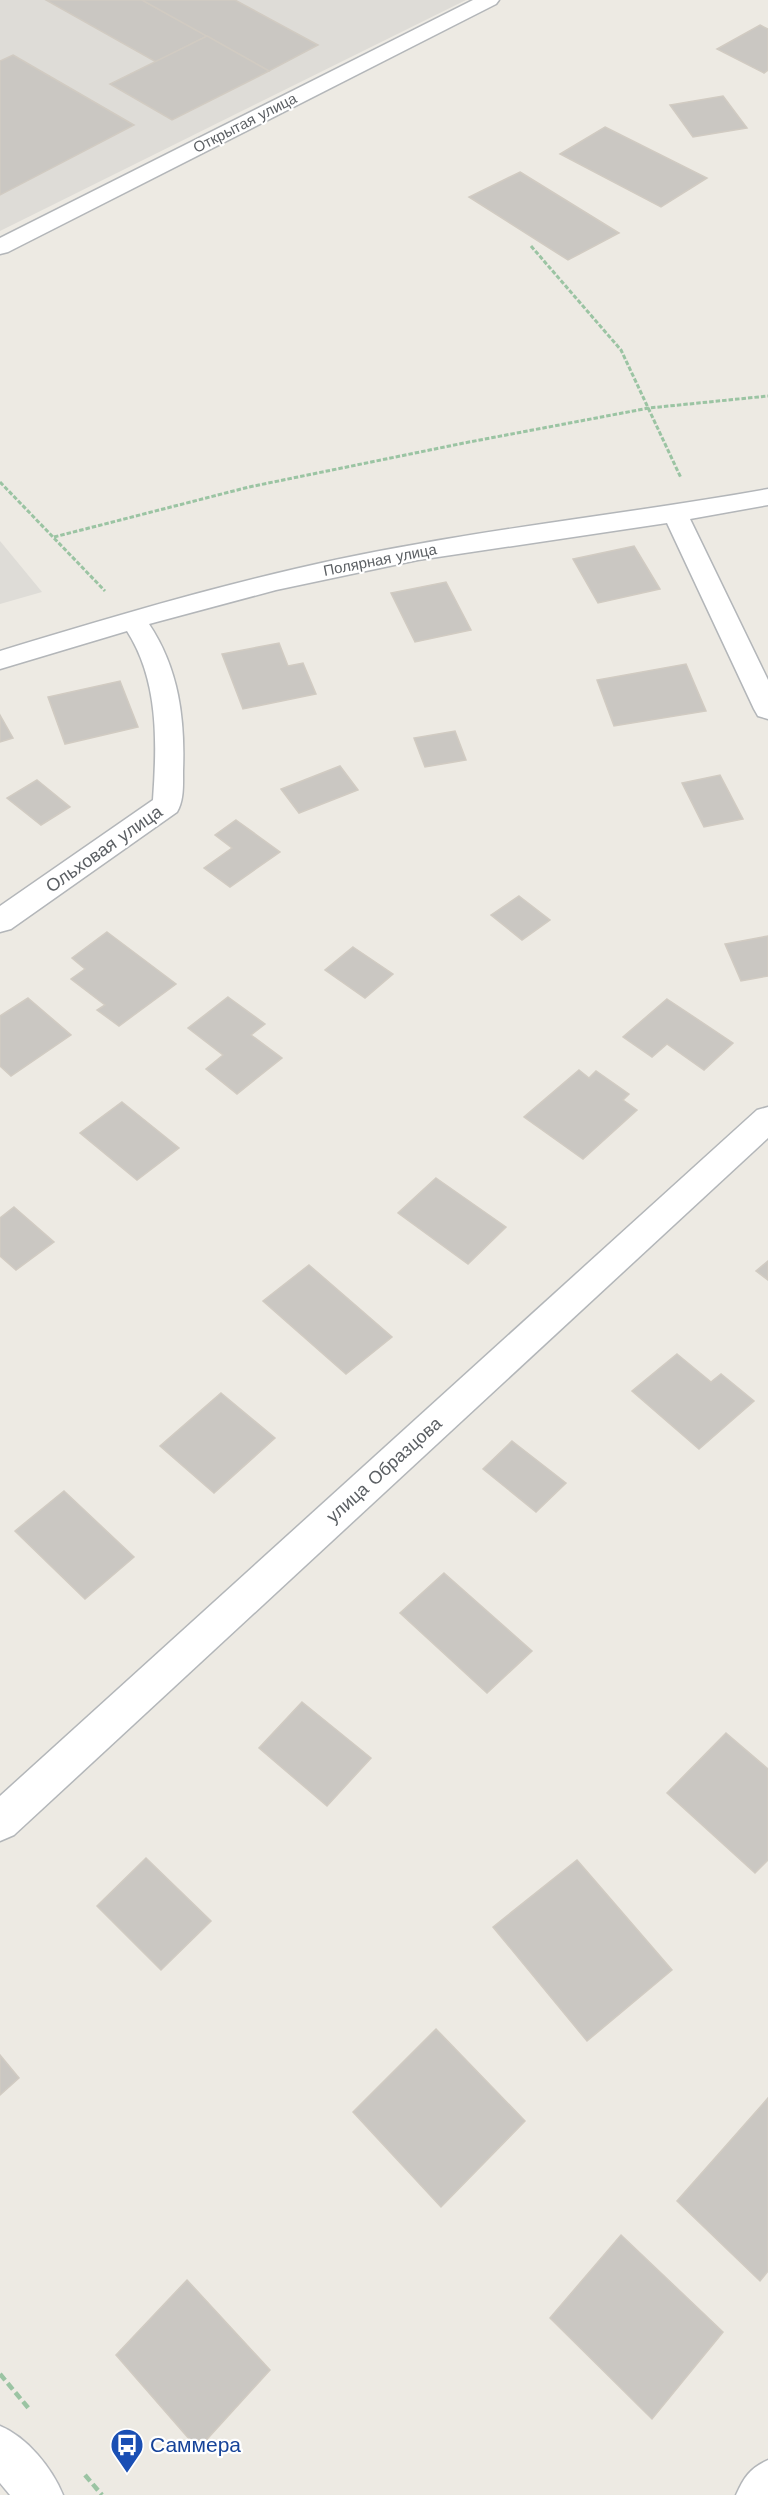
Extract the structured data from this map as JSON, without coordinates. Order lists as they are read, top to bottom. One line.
{"streets":{"street":["Открытая улица","Полярная улица","Ольховая улица","улица Образцова"]},"crossings":[["Полярная улица","Ольховая улица"]],"places":{"bus stop":["Саммера"]}}
